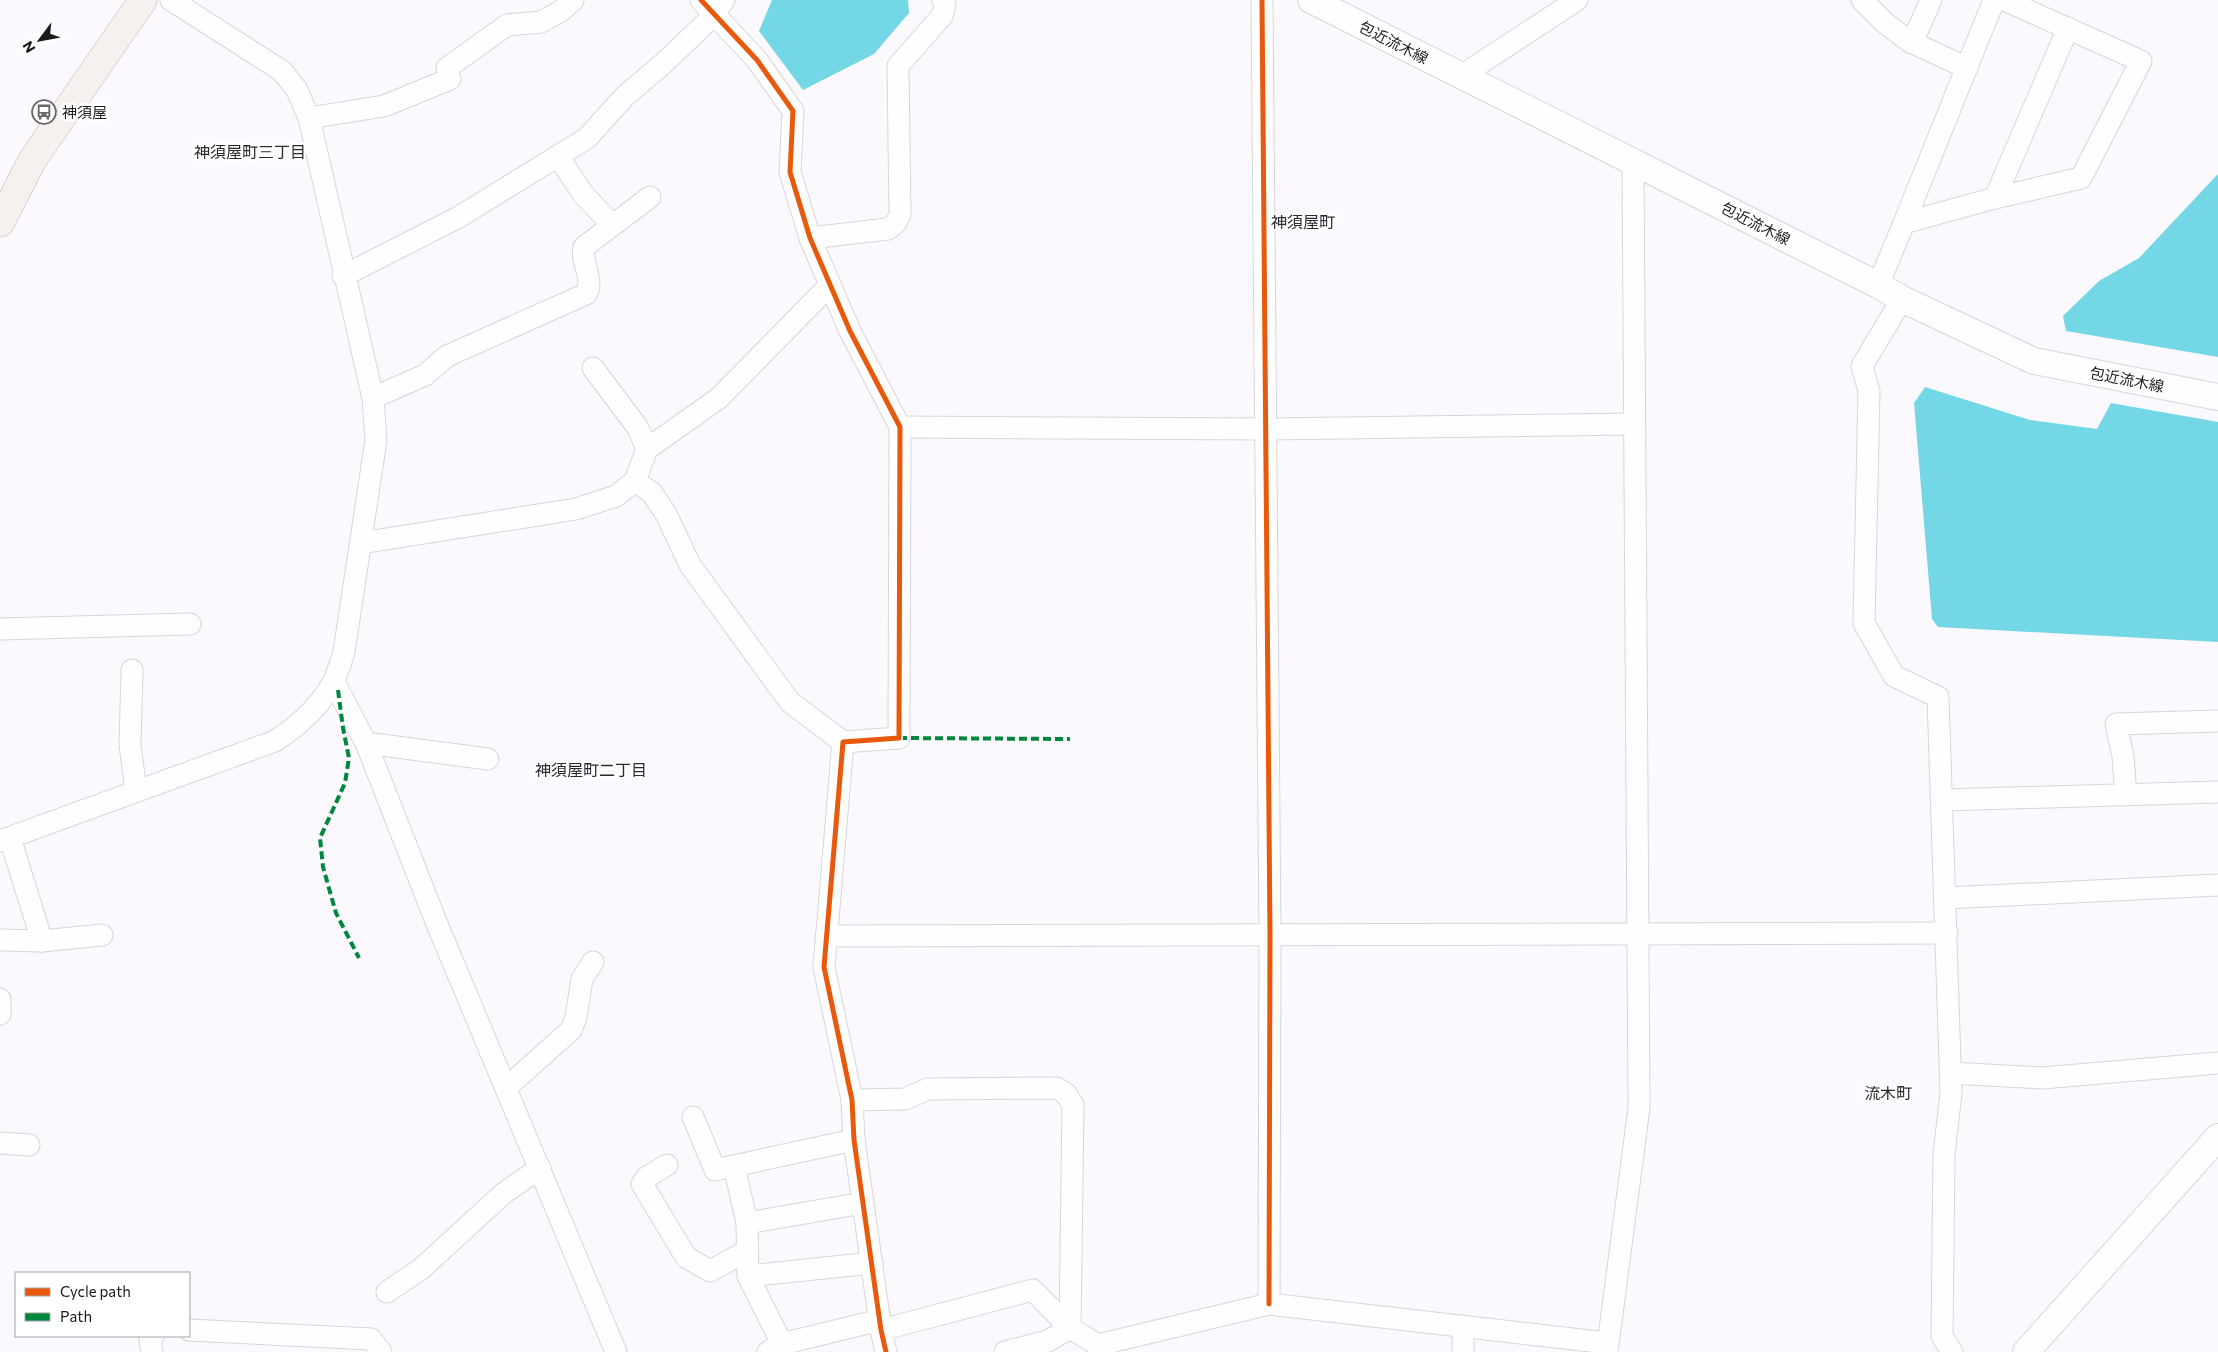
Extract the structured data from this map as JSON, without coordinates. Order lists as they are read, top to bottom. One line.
{"streets":{"street":["包近流木線"]},"districts":["神須屋町三丁目","神須屋町","神須屋町二丁目","流木町"],"places":{"bus stop":["神須屋"]},"legend":["Cycle path","Path"],"north":"bottom left"}
